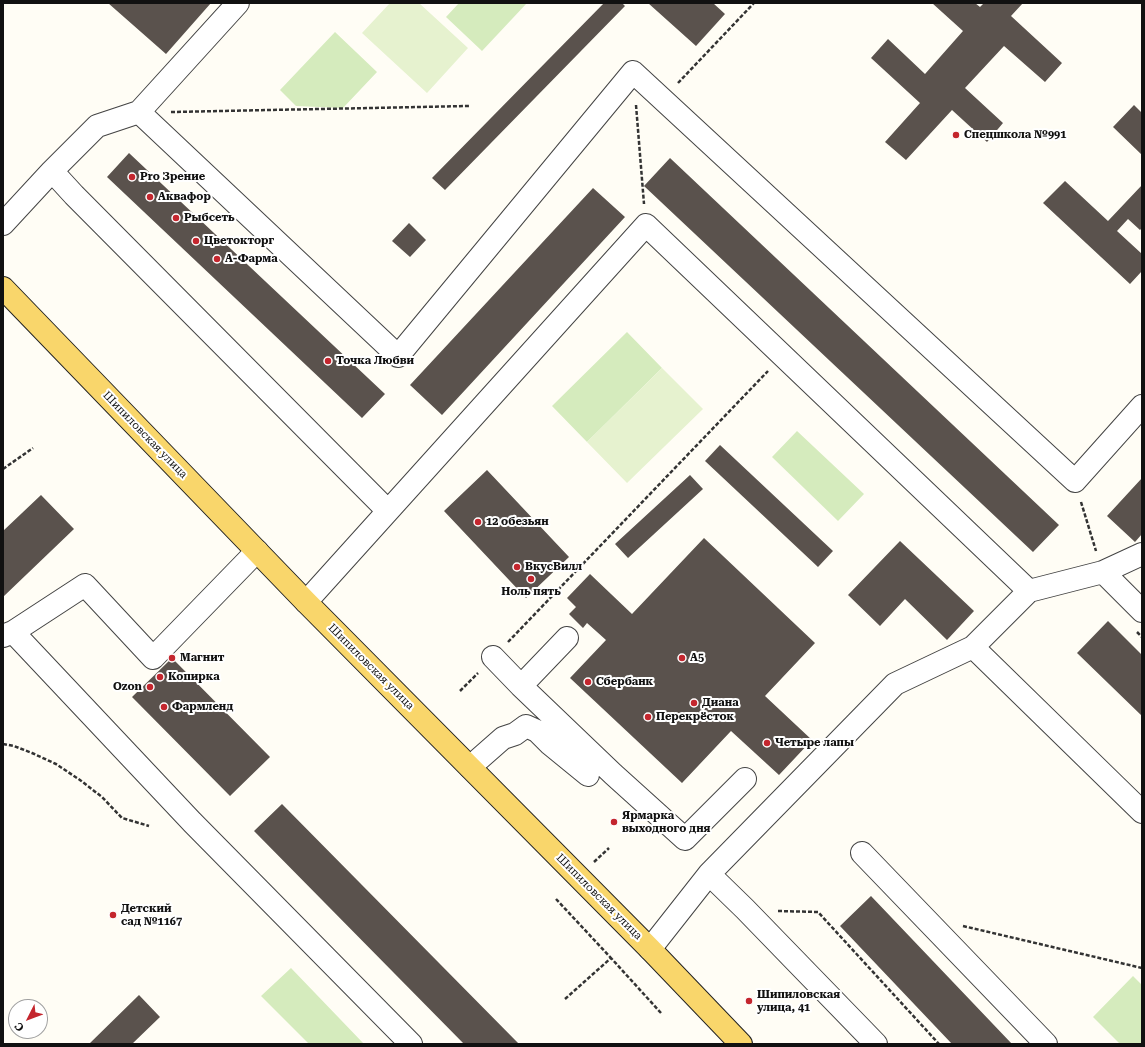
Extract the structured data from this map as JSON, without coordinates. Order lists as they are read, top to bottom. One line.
{"streets":{"main road":["Шипиловская улица"]},"places":["Спецшкола №991","Pro Зрение","Аквафор","Рыбсеть","Цветокторг","А-Фарма","Точка Любви","12 обезьян","ВкусВилл","Ноль пять","Магнит","А5","Копирка","Сбербанк","Ozon","Диана","Фармленд","Перекрёсток","Четыре лапы","Ярмарка выходного дня","Детский сад №1167","Шипиловская улица, 41"],"north":"bottom left"}
